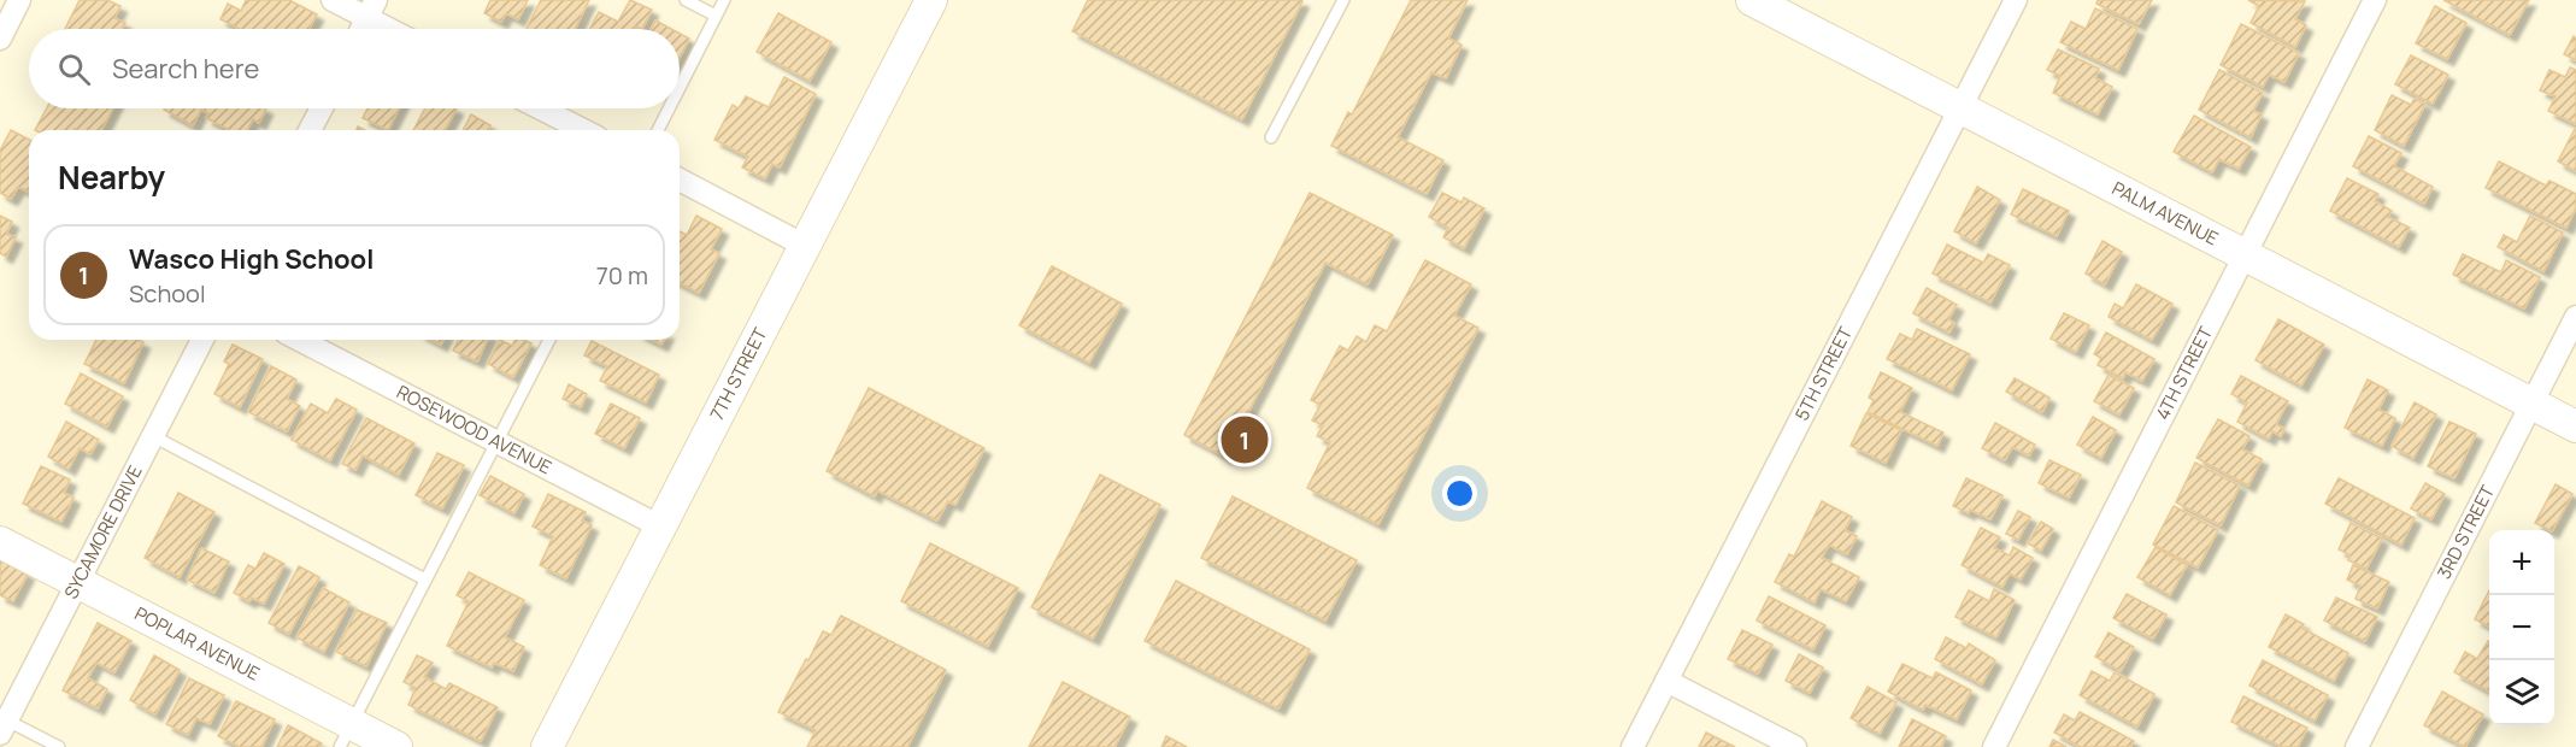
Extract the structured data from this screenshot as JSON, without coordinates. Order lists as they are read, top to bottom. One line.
{"streets":{"main road":["PALM AVENUE","7TH STREET","POPLAR AVENUE"],"street":["5TH STREET","4TH STREET","ROSEWOOD AVENUE","3RD STREET","SYCAMORE DRIVE"]},"crossings":[["PALM AVENUE","5TH STREET"],["PALM AVENUE","4TH STREET"],["PALM AVENUE","3RD STREET"],["7TH STREET","ROSEWOOD AVENUE"],["SYCAMORE DRIVE","POPLAR AVENUE"]],"page":{"search":"Search here","heading":"Nearby","list":[{"mark":"1","name":"Wasco High School","note":"School","value":"70 m"}],"pins":"1","map_buttons":["+","−"]}}
